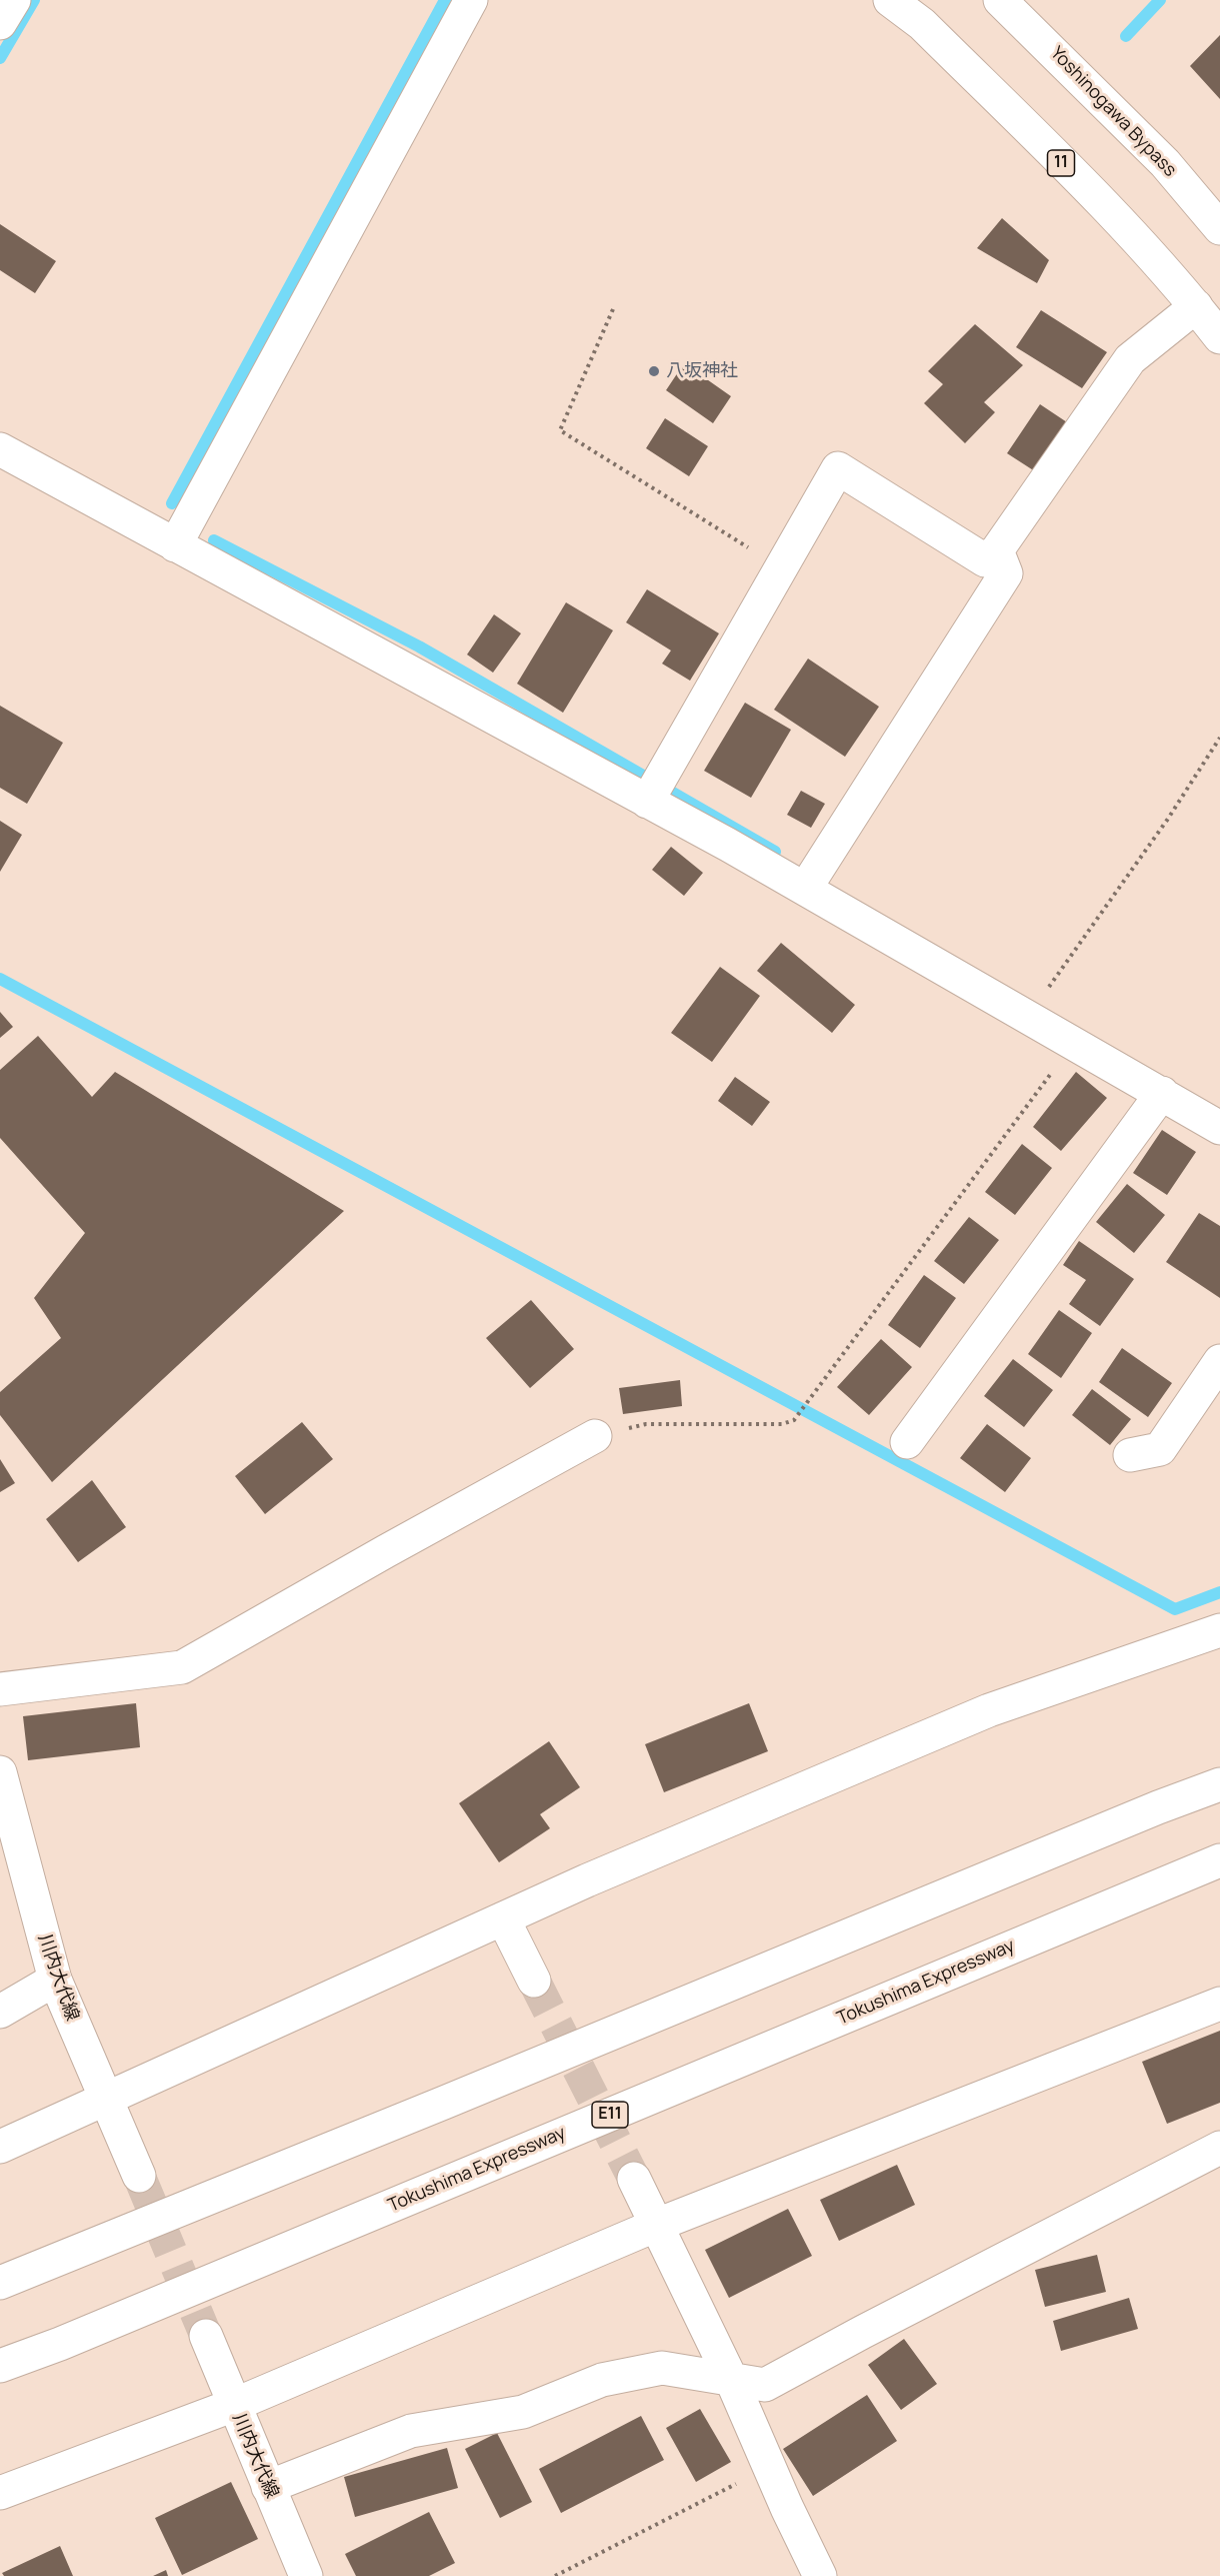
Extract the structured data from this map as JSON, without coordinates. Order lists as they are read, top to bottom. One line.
{"streets":{"main road":["Yoshinogawa Bypass","11","川内大代線","Tokushima Expressway","E11"]},"places":["八坂神社"]}
